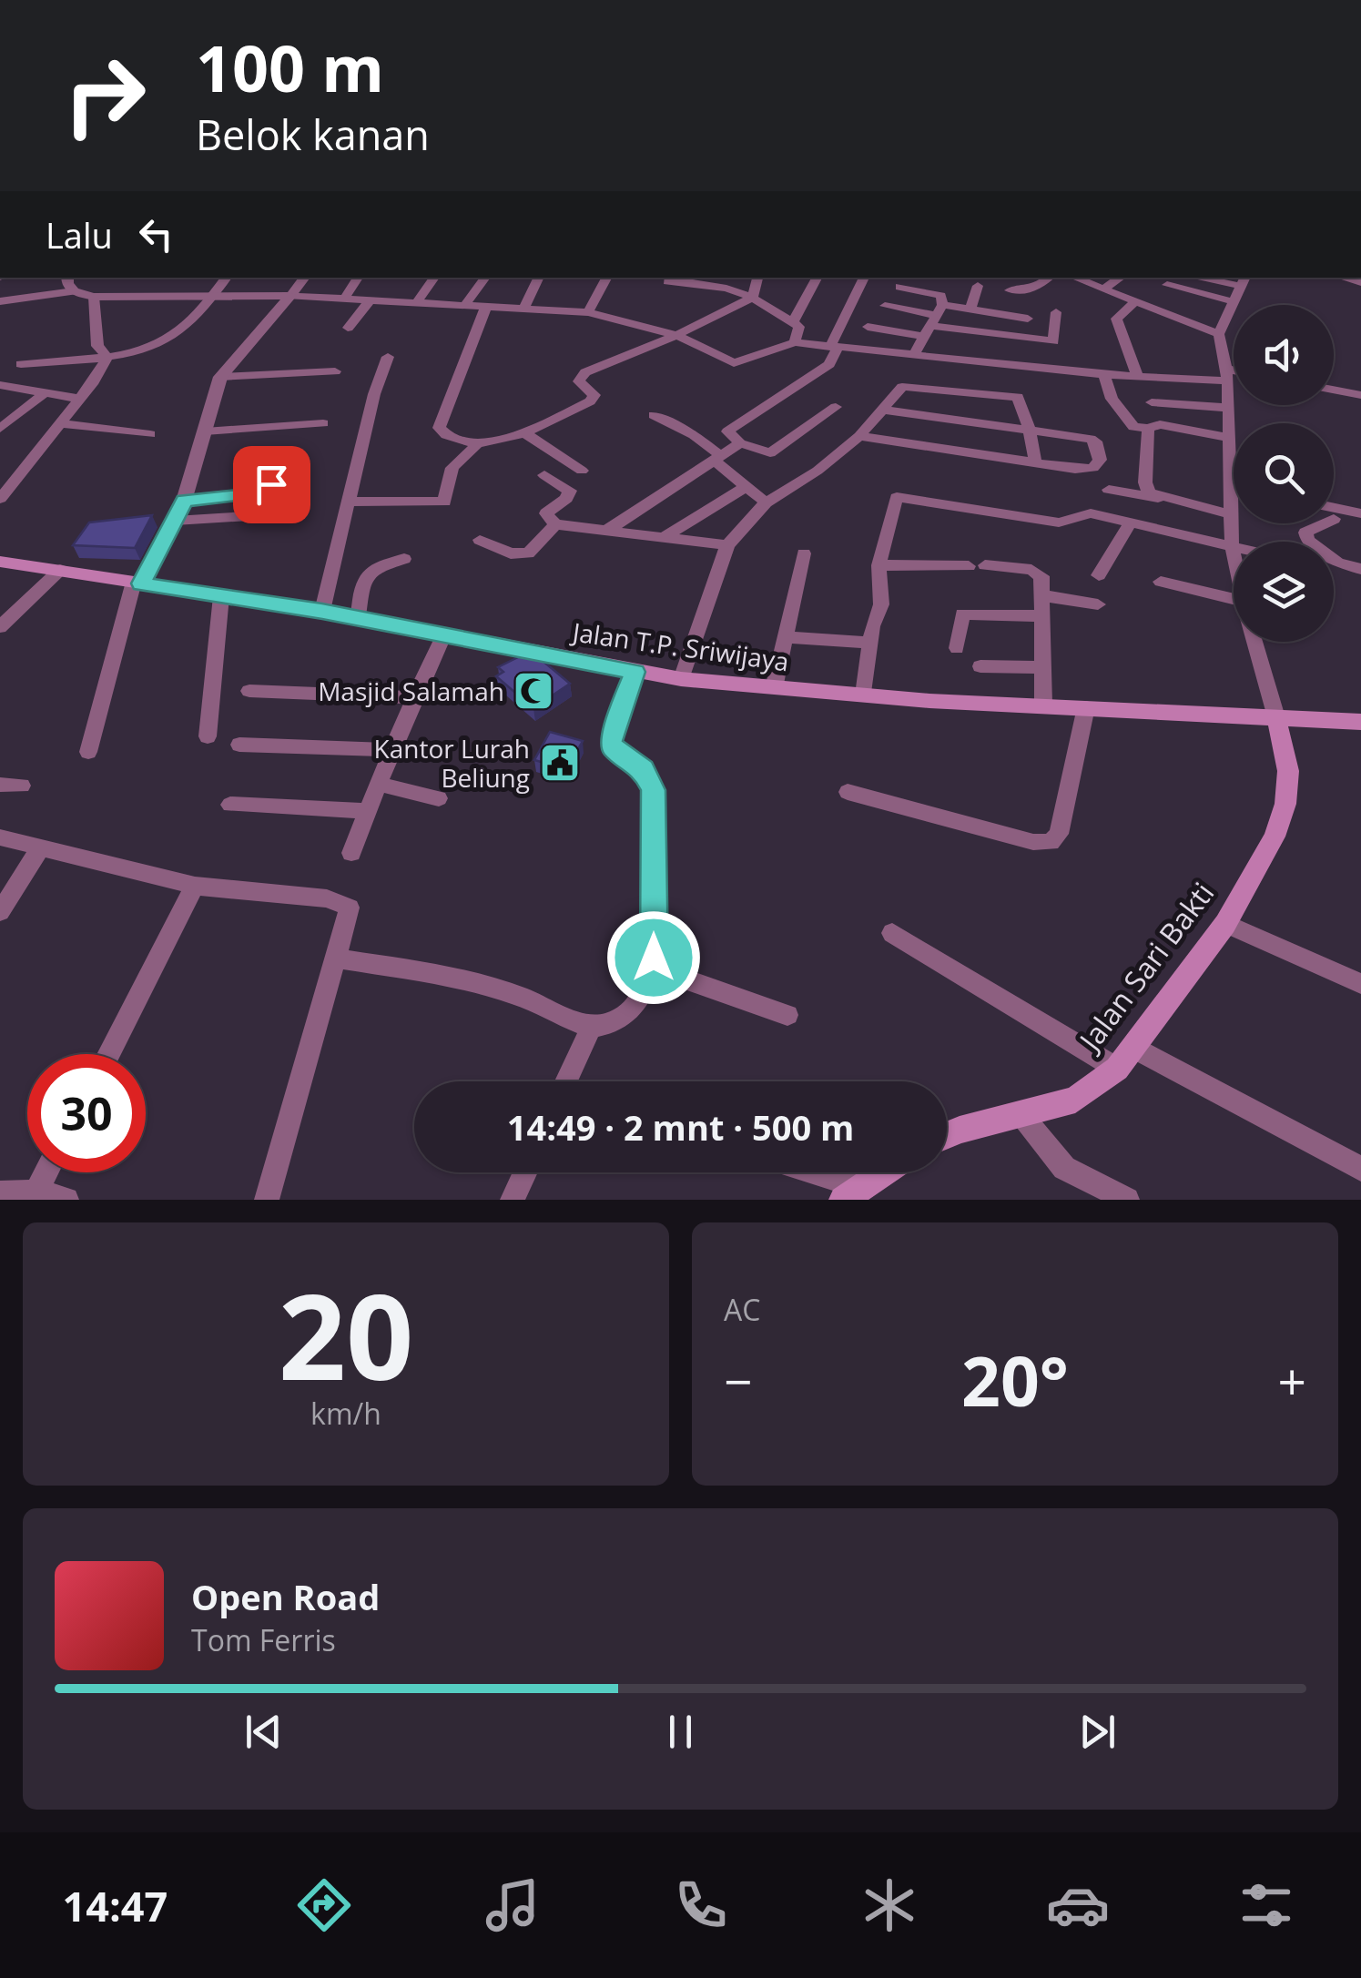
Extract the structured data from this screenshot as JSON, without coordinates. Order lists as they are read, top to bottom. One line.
{"streets":{"main road":["Jalan T.P. Sriwijaya","Jalan Sari Bakti"]},"crossings":[["Jalan T.P. Sriwijaya","Jalan Sari Bakti"]],"places":{"mosque":["Masjid Salamah"],"public building":["Kantor Lurah Beliung"]},"page":{"turn":["100 m","Belok kanan"],"then":"Lalu","limit":"30","trip":"14:49 · 2 mnt · 500 m","tile":[["20","km/h"],"AC"],"heat":["−","20°","+"],"song":["Open Road","Tom Ferris"],"tabs":"14:47"}}
